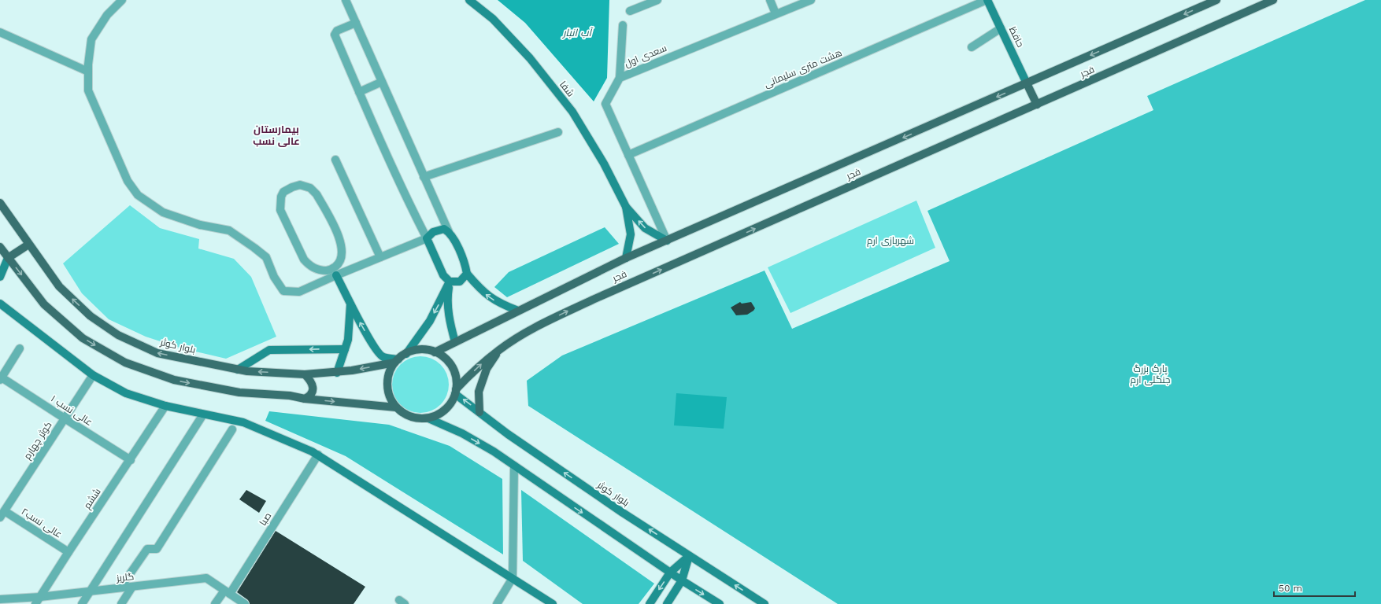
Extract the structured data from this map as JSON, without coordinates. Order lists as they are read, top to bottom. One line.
{"streets":{"main road":["فجر","بلوار کوثر"],"street":["حافظ","سعدی اول","هشت متری سلیمانی","شفا","عالی نسب ۱","کوثر چهارم","ششم","صبا","عالی نسب۲","گلریز"]},"crossings":[["حافظ","هشت متری سلیمانی"],["حافظ","فجر"],["سعدی اول","هشت متری سلیمانی"],["سعدی اول","فجر"],["فجر","بلوار کوثر"],["عالی نسب ۱","کوثر چهارم"],["عالی نسب ۱","ششم"],["کوثر چهارم","عالی نسب۲"],["ششم","عالی نسب۲"],["ششم","گلریز"],["صبا","گلریز"]],"districts":["بیمارستان عالی نسب"],"water":["آب انبار"],"parks":["شهربازی ارم","پارک بزرگ جنگلی ارم"],"scale_bar":"50 m"}
